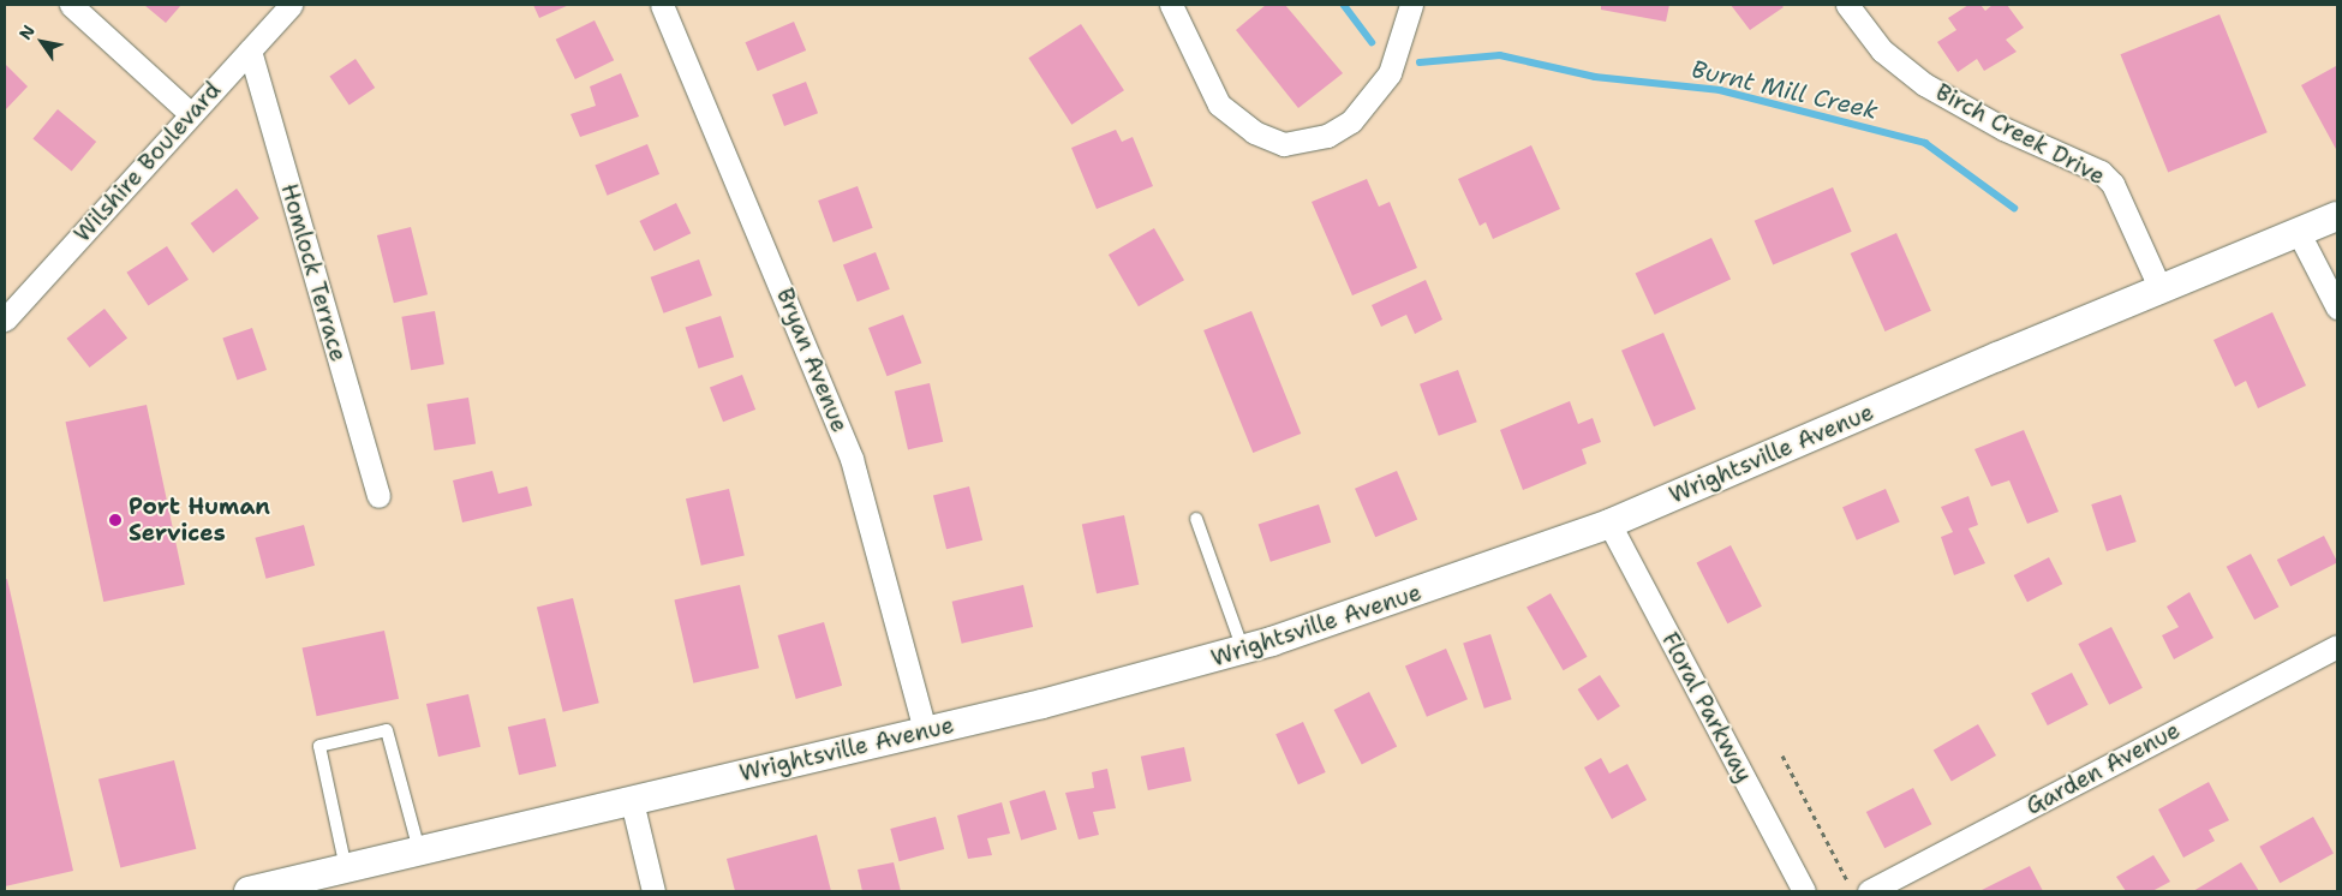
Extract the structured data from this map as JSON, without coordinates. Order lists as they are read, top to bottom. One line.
{"streets":{"street":["Birch Creek Drive","Wilshire Boulevard","Homlock Terrace","Bryan Avenue","Wrightsville Avenue","Floral Parkway","Garden Avenue"]},"crossings":[["Birch Creek Drive","Wrightsville Avenue"],["Wilshire Boulevard","Homlock Terrace"],["Bryan Avenue","Wrightsville Avenue"],["Wrightsville Avenue","Floral Parkway"]],"water":["Burnt Mill Creek"],"places":["Port Human Services"],"north":"top left"}
